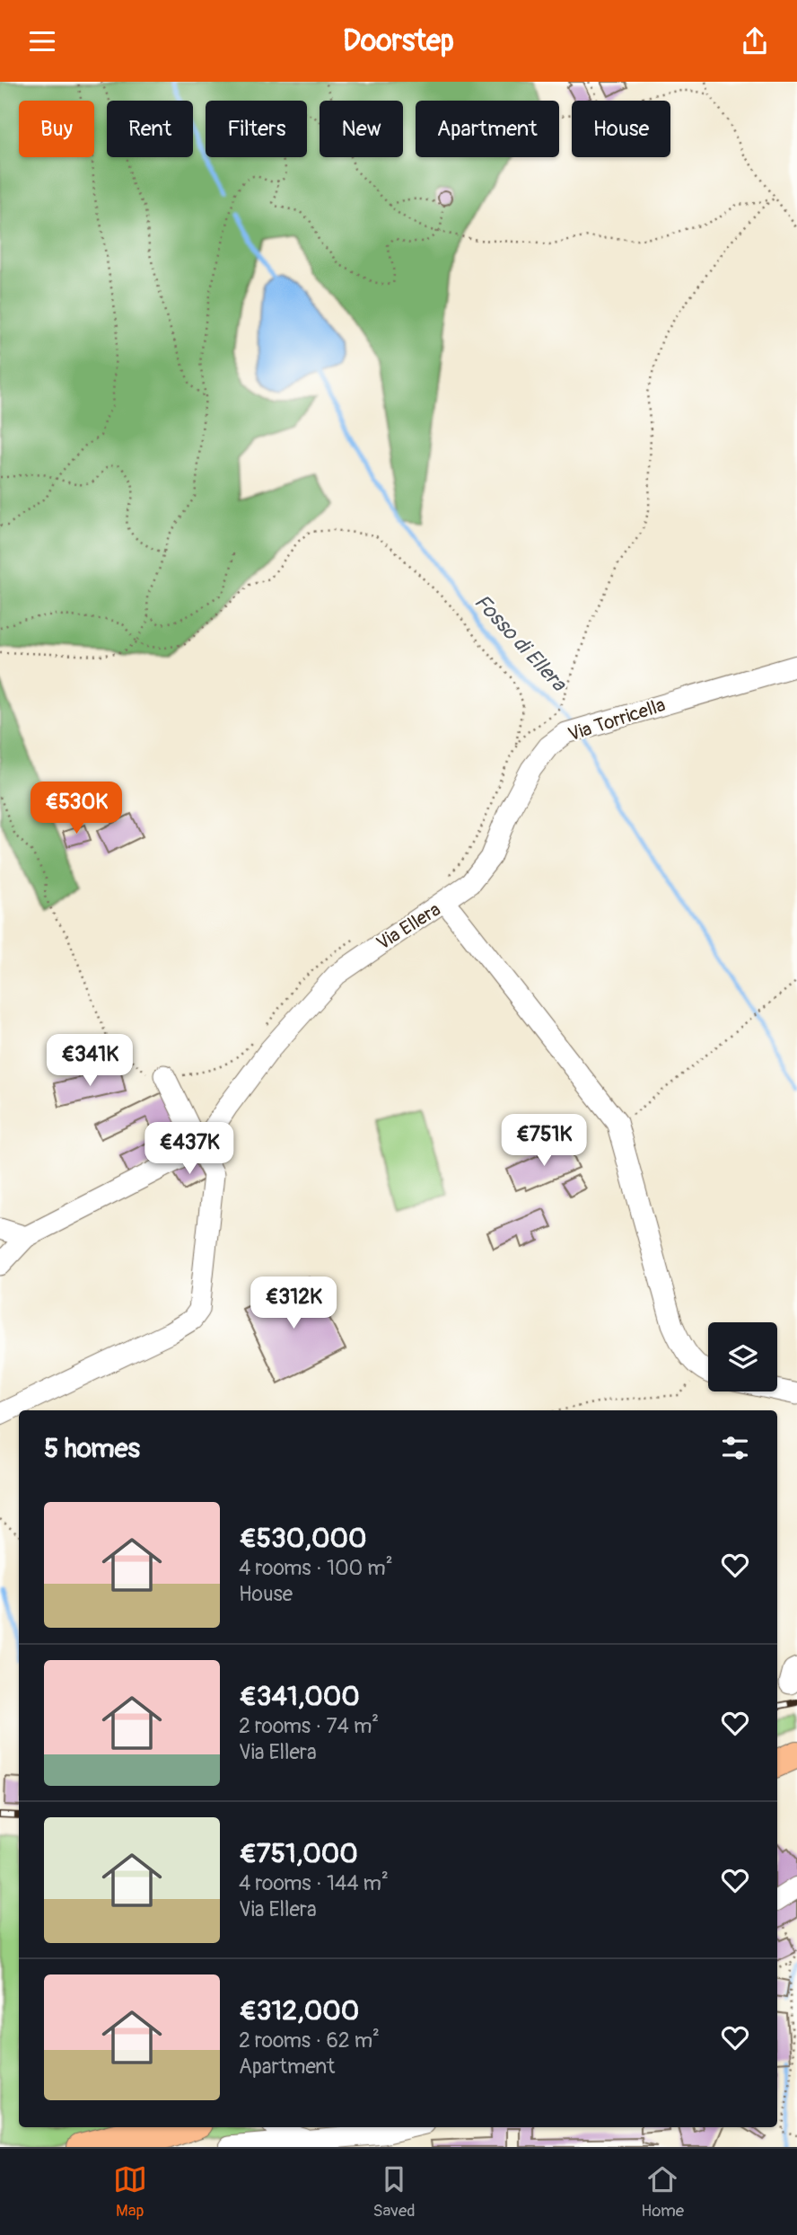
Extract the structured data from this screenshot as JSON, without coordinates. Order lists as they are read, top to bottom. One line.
{"streets":{"street":["Via Torricella","Via Ellera"]},"crossings":[["Via Torricella","Via Ellera"]],"water":["Fosso di Ellera"],"page":{"header":"Doorstep","chip":["Buy","Rent","Filters","New","Apartment","House"],"price":["€530K","€341K","€751K","€437K","€312K"],"heading":"5 homes","list":[{"name":"€530,000","note":"4 rooms · 100 m² · House"},{"name":"€341,000","note":"2 rooms · 74 m² · Via Ellera"},{"name":"€751,000","note":"4 rooms · 144 m² · Via Ellera"},{"name":"€312,000","note":"2 rooms · 62 m² · Apartment"}],"tabs":["Map","Saved","Home"]}}
